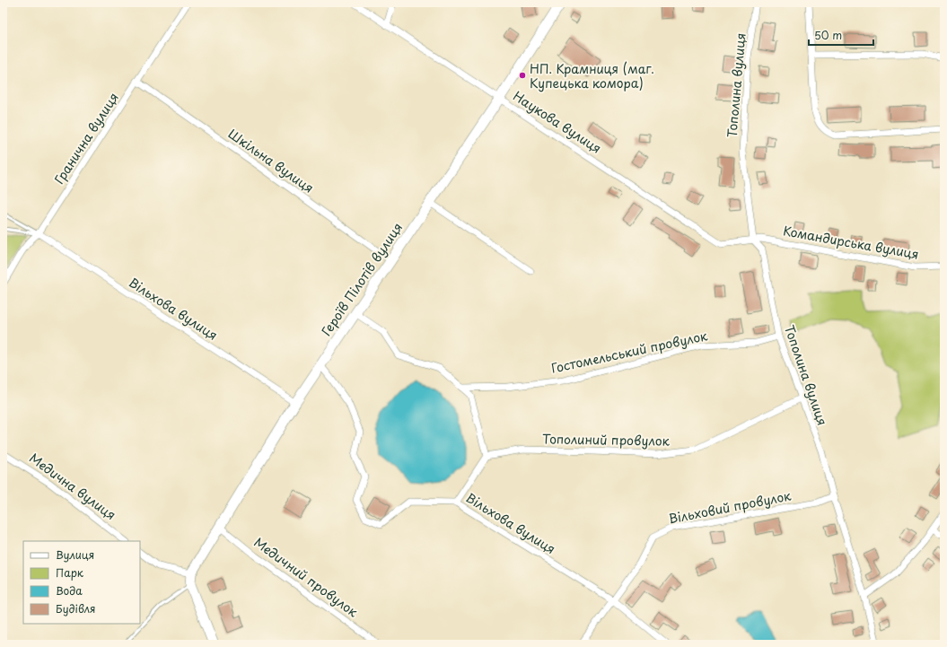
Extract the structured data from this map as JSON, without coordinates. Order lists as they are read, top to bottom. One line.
{"streets":{"street":["Тополина вулиця","Наукова вулиця","Гранична вулиця","Шкільна вулиця","Командирська вулиця","Героїв Пілотів вулиця","Вільхова вулиця","Гостомельський провулок","Тополиний провулок","Медична вулиця","Вільховий провулок","Медичний провулок"]},"crossings":[["Тополина вулиця","Наукова вулиця"],["Тополина вулиця","Командирська вулиця"],["Тополина вулиця","Гостомельський провулок"],["Тополина вулиця","Тополиний провулок"],["Тополина вулиця","Вільховий провулок"],["Наукова вулиця","Командирська вулиця"],["Наукова вулиця","Героїв Пілотів вулиця"],["Гранична вулиця","Шкільна вулиця"],["Гранична вулиця","Вільхова вулиця"],["Шкільна вулиця","Героїв Пілотів вулиця"],["Героїв Пілотів вулиця","Вільхова вулиця"],["Героїв Пілотів вулиця","Медичний провулок"],["Вільхова вулиця","Вільховий провулок"]],"places":["НП. Крамниця (маг. Купецька комора)"],"legend":["Вулиця","Парк","Вода","Будівля"],"scale_bar":"50 m"}
